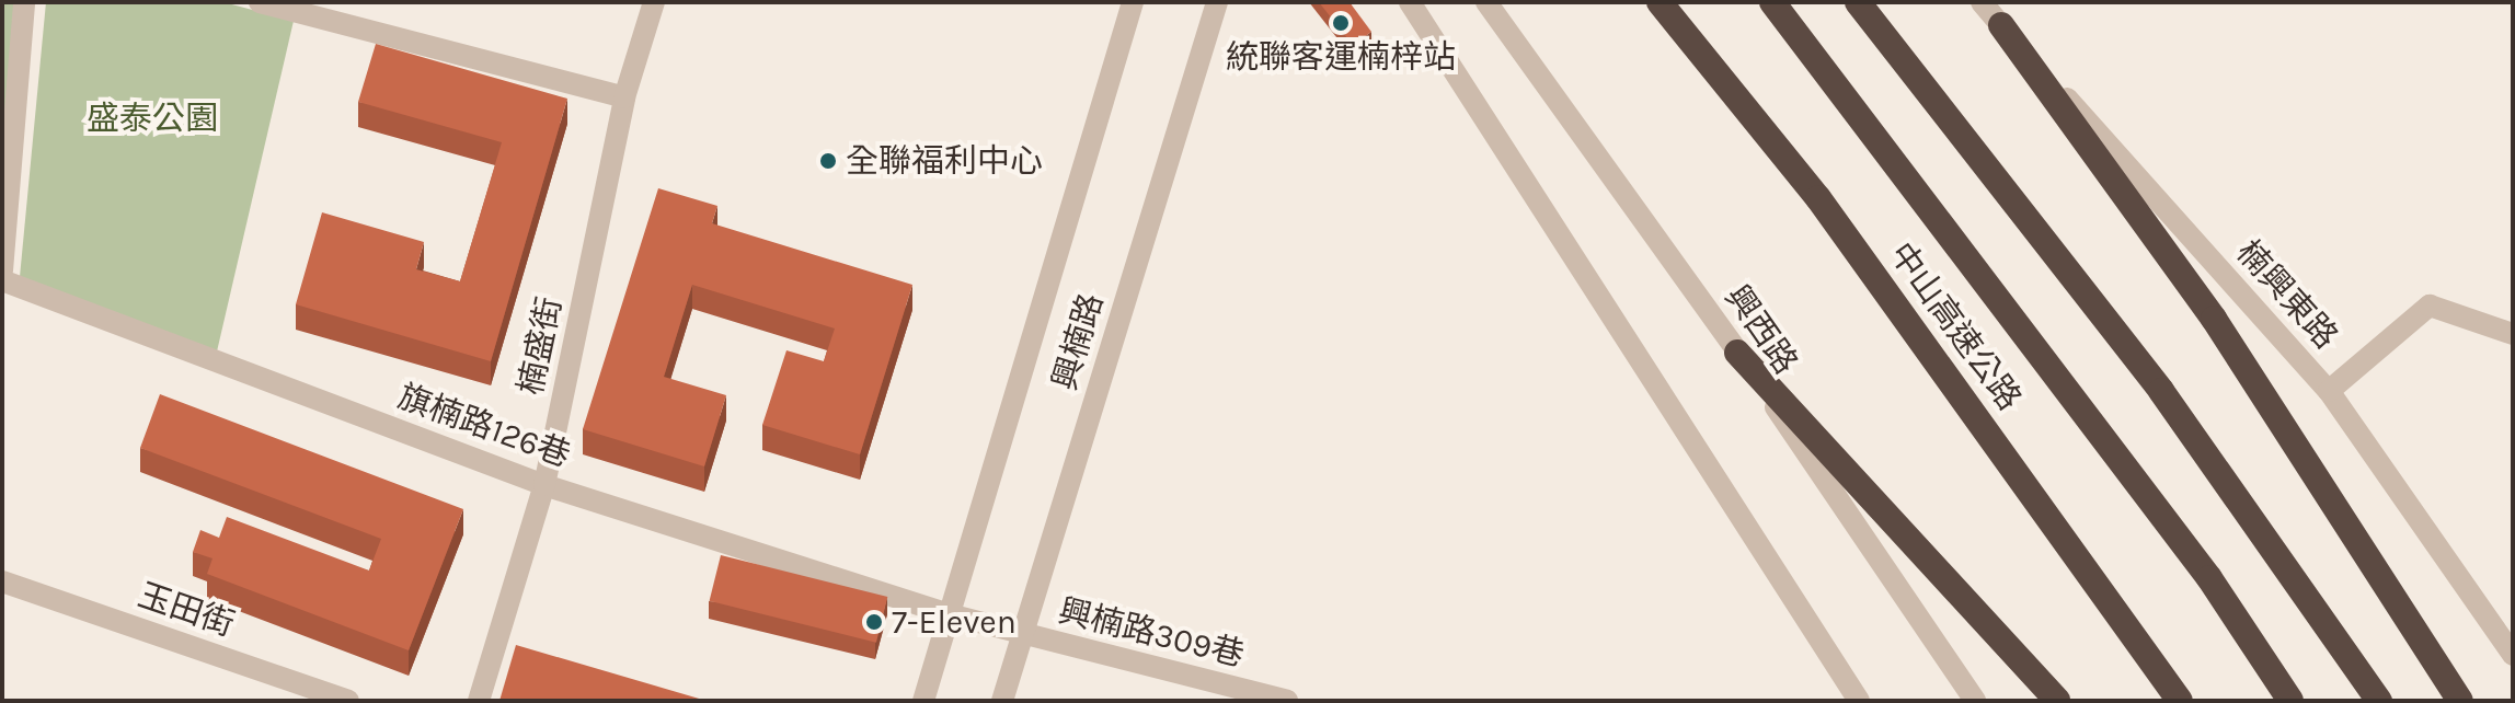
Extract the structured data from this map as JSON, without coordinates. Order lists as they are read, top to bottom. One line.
{"streets":{"highway":["中山高速公路"],"street":["楠興東路","興西路","興楠路","楠盛街","旗楠路126巷","玉田街","興楠路309巷"]},"crossings":[["興楠路","旗楠路126巷"],["興楠路","興楠路309巷"],["楠盛街","旗楠路126巷"],["旗楠路126巷","興楠路309巷"]],"parks":["盛泰公園"],"places":["統聯客運楠梓站","全聯福利中心","7-Eleven"]}
